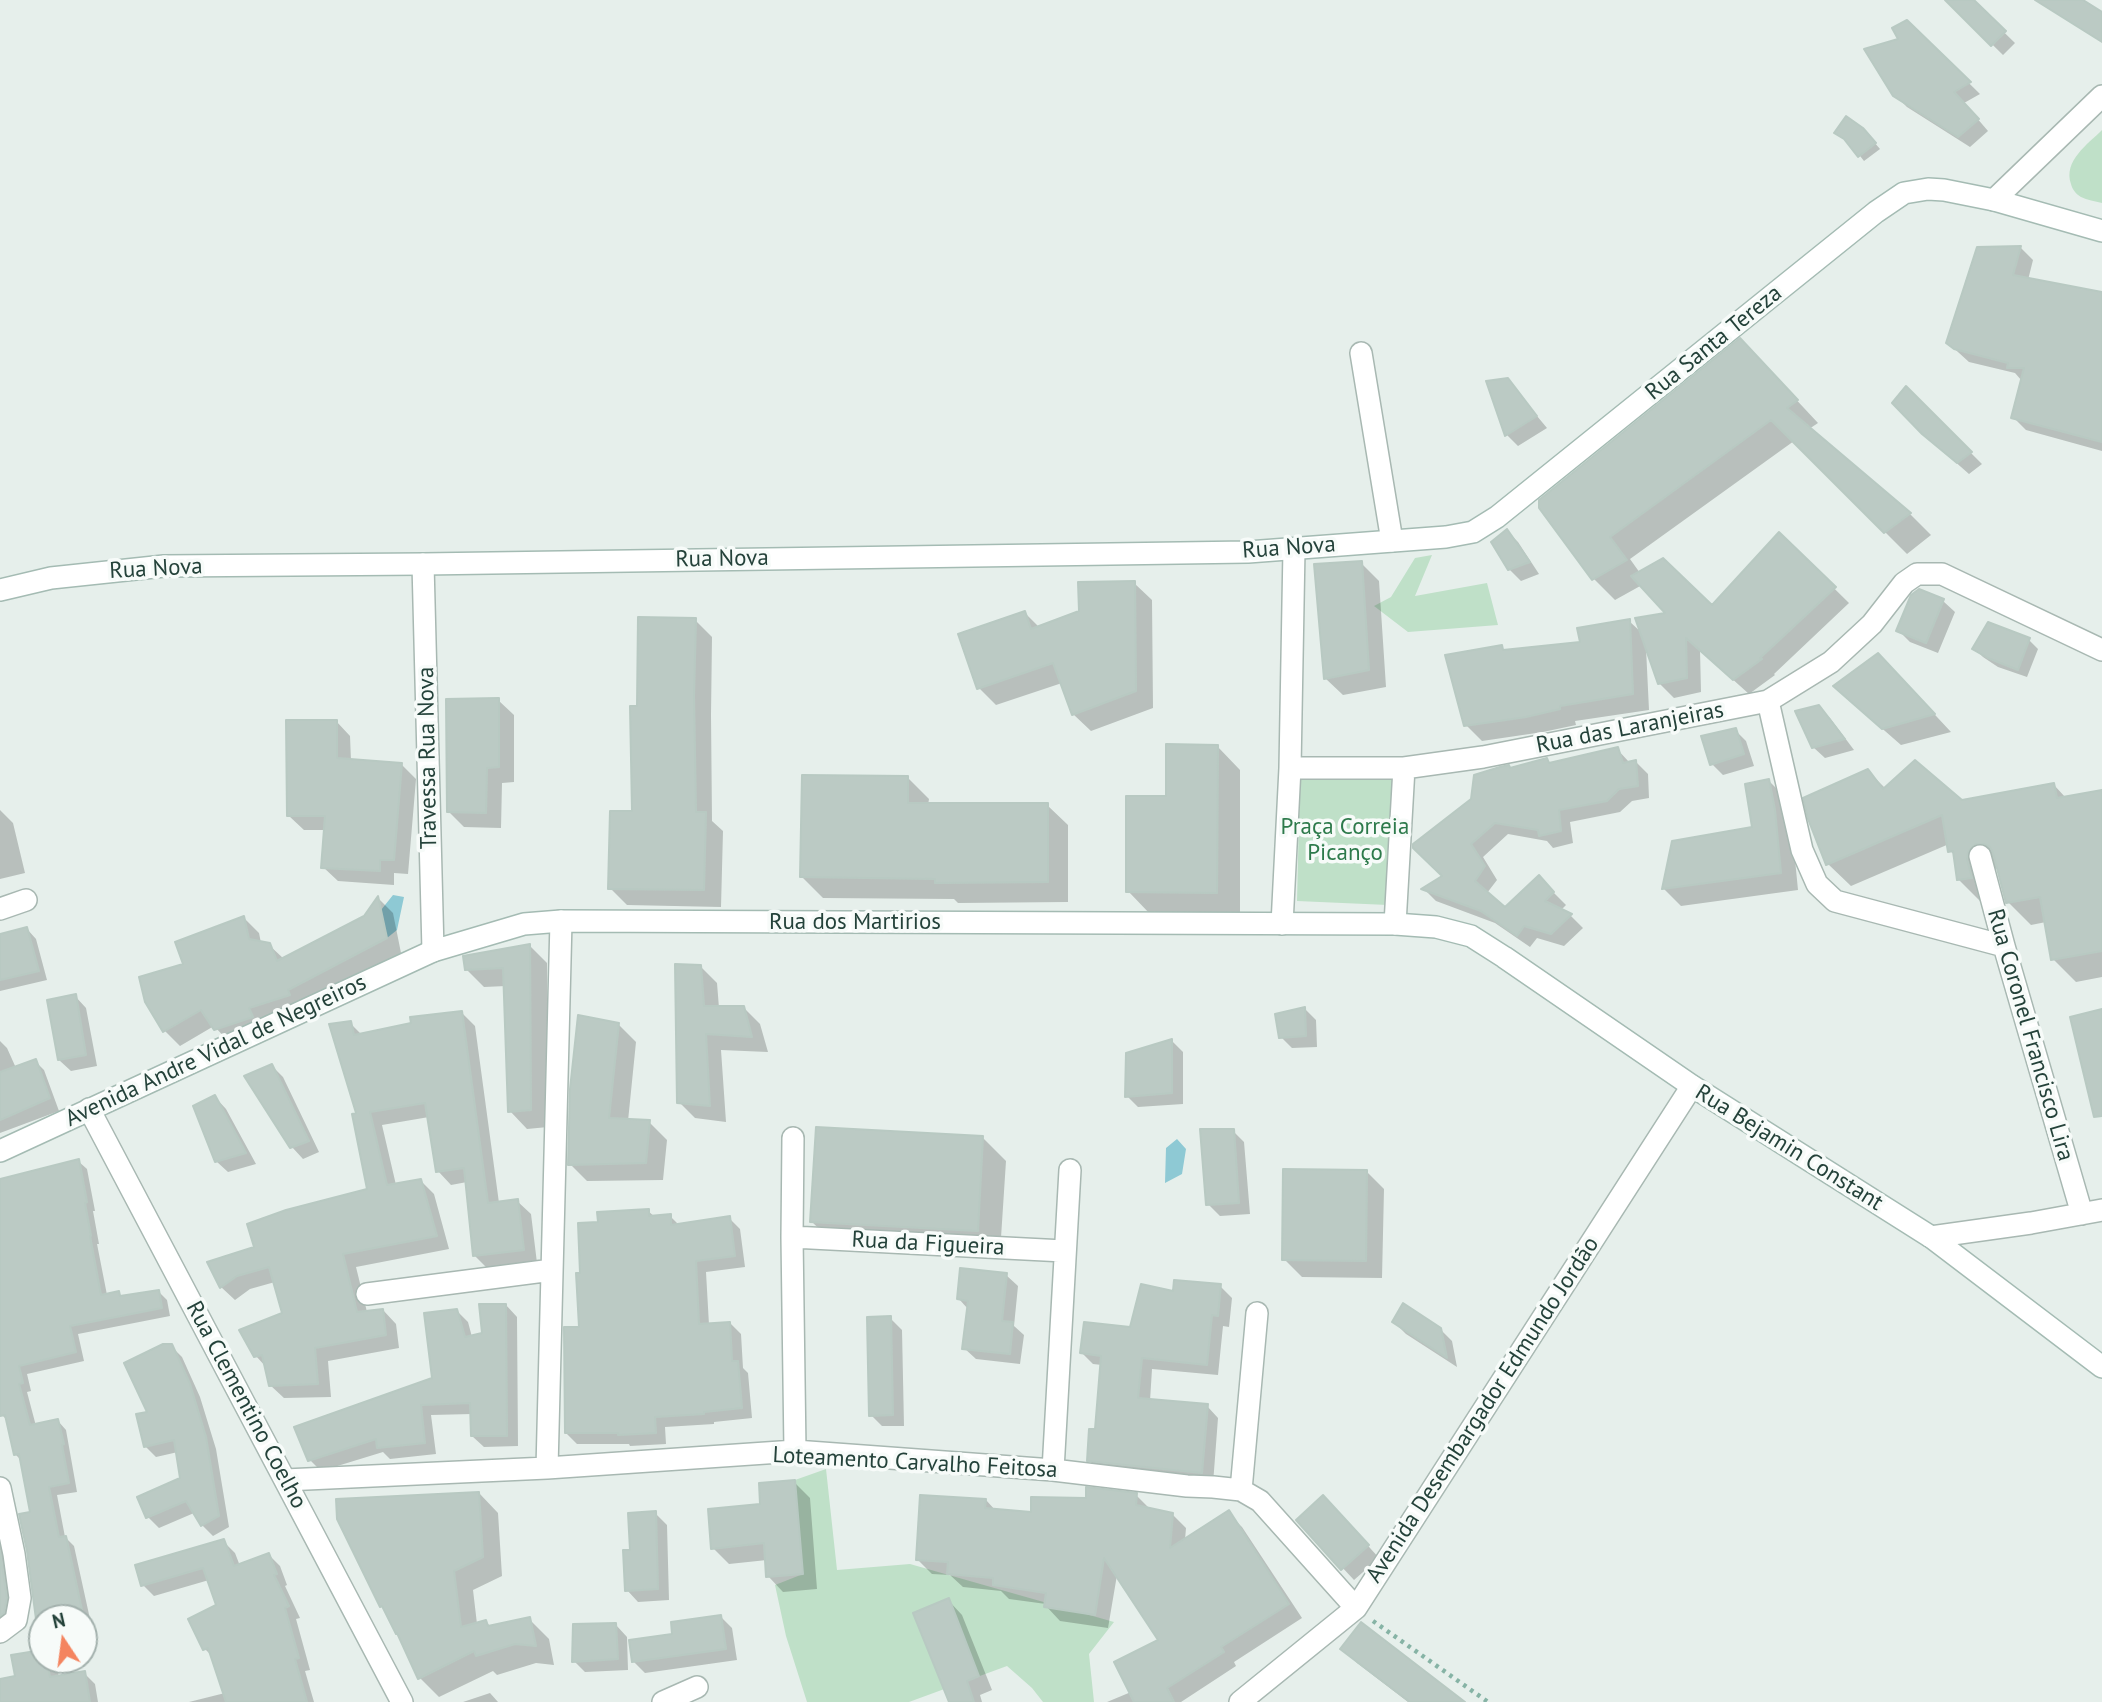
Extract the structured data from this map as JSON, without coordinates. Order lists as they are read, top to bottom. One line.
{"streets":{"street":["Rua Santa Tereza","Rua Nova","Rua das Laranjeiras","Travessa Rua Nova","Rua dos Martirios","Rua Coronel Francisco Lira","Avenida Andre Vidal de Negreiros","Rua Bejamin Constant","Rua da Figueira","Rua Clementino Coelho","Avenida Desembargador Edmundo Jordão","Loteamento Carvalho Feitosa"]},"crossings":[["Rua Santa Tereza","Rua Nova"],["Rua Nova","Travessa Rua Nova"],["Travessa Rua Nova","Rua dos Martirios"],["Travessa Rua Nova","Avenida Andre Vidal de Negreiros"],["Rua dos Martirios","Avenida Andre Vidal de Negreiros"],["Rua dos Martirios","Rua Bejamin Constant"],["Avenida Andre Vidal de Negreiros","Rua Clementino Coelho"],["Rua Bejamin Constant","Avenida Desembargador Edmundo Jordão"],["Rua Clementino Coelho","Loteamento Carvalho Feitosa"]],"parks":["Praça Correia Picanço"],"north":"top"}
